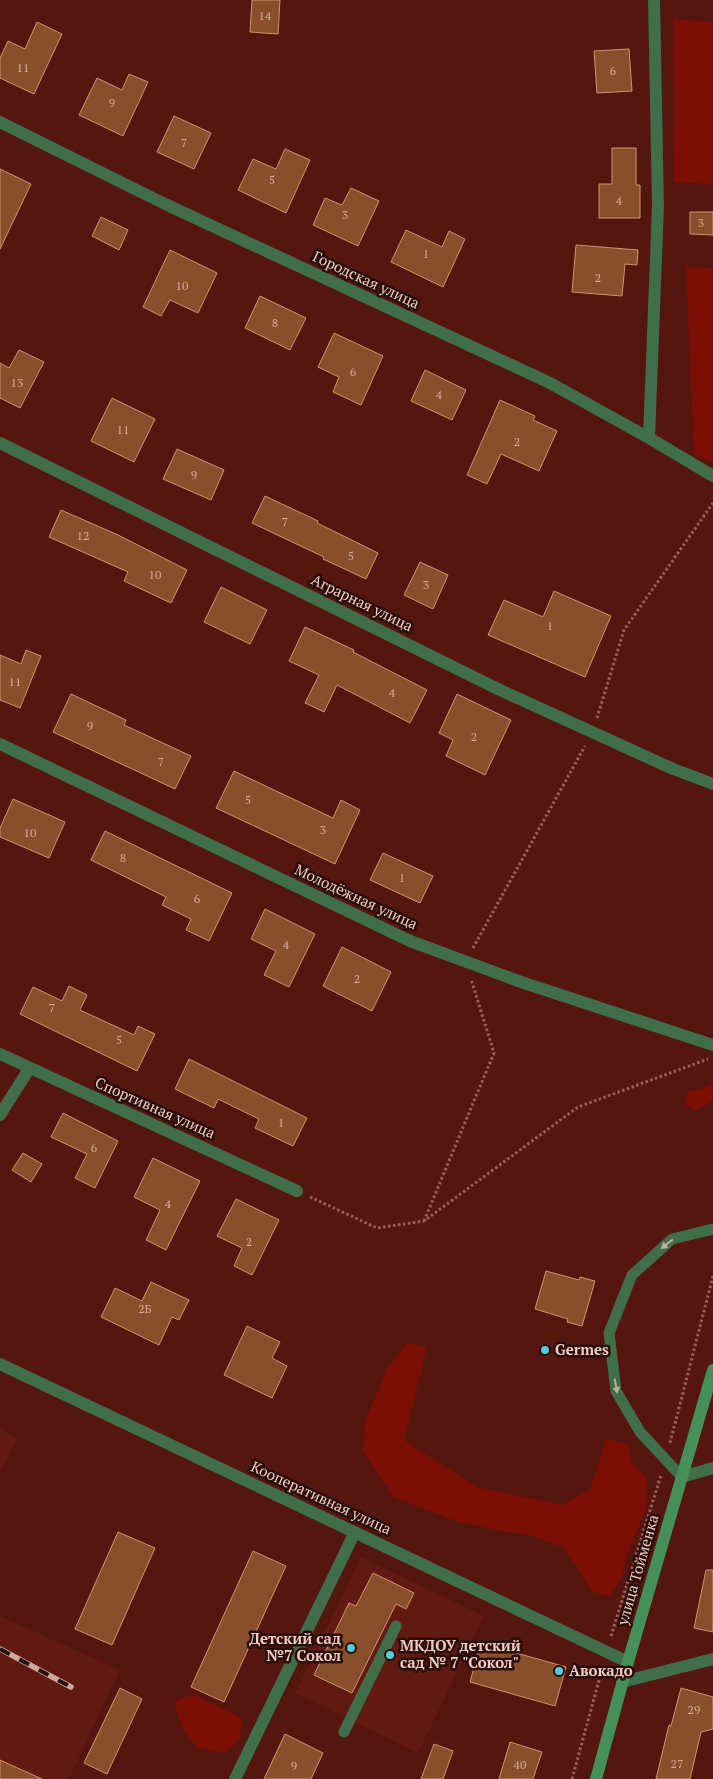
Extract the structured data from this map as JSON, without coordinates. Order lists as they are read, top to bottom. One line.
{"streets":{"street":["Городская улица","Аграрная улица","Молодёжная улица","Спортивная улица","Кооперативная улица","улица Тойменка"]},"crossings":[["Кооперативная улица","улица Тойменка"]],"places":["Germes","Детский сад №7 Сокол","МКДОУ детский сад № 7 \"Сокол\"","Авокадо"],"house_numbers":["14","11","6","9","7","5","4","3","3","1","2","10","8","6","13","4","11","2","9","7","12","5","10","3","1","11","4","9","2","7","5","3","10","8","1","6","4","2","7","5","1","6","4","2","2Б","29","27","40","9"]}
